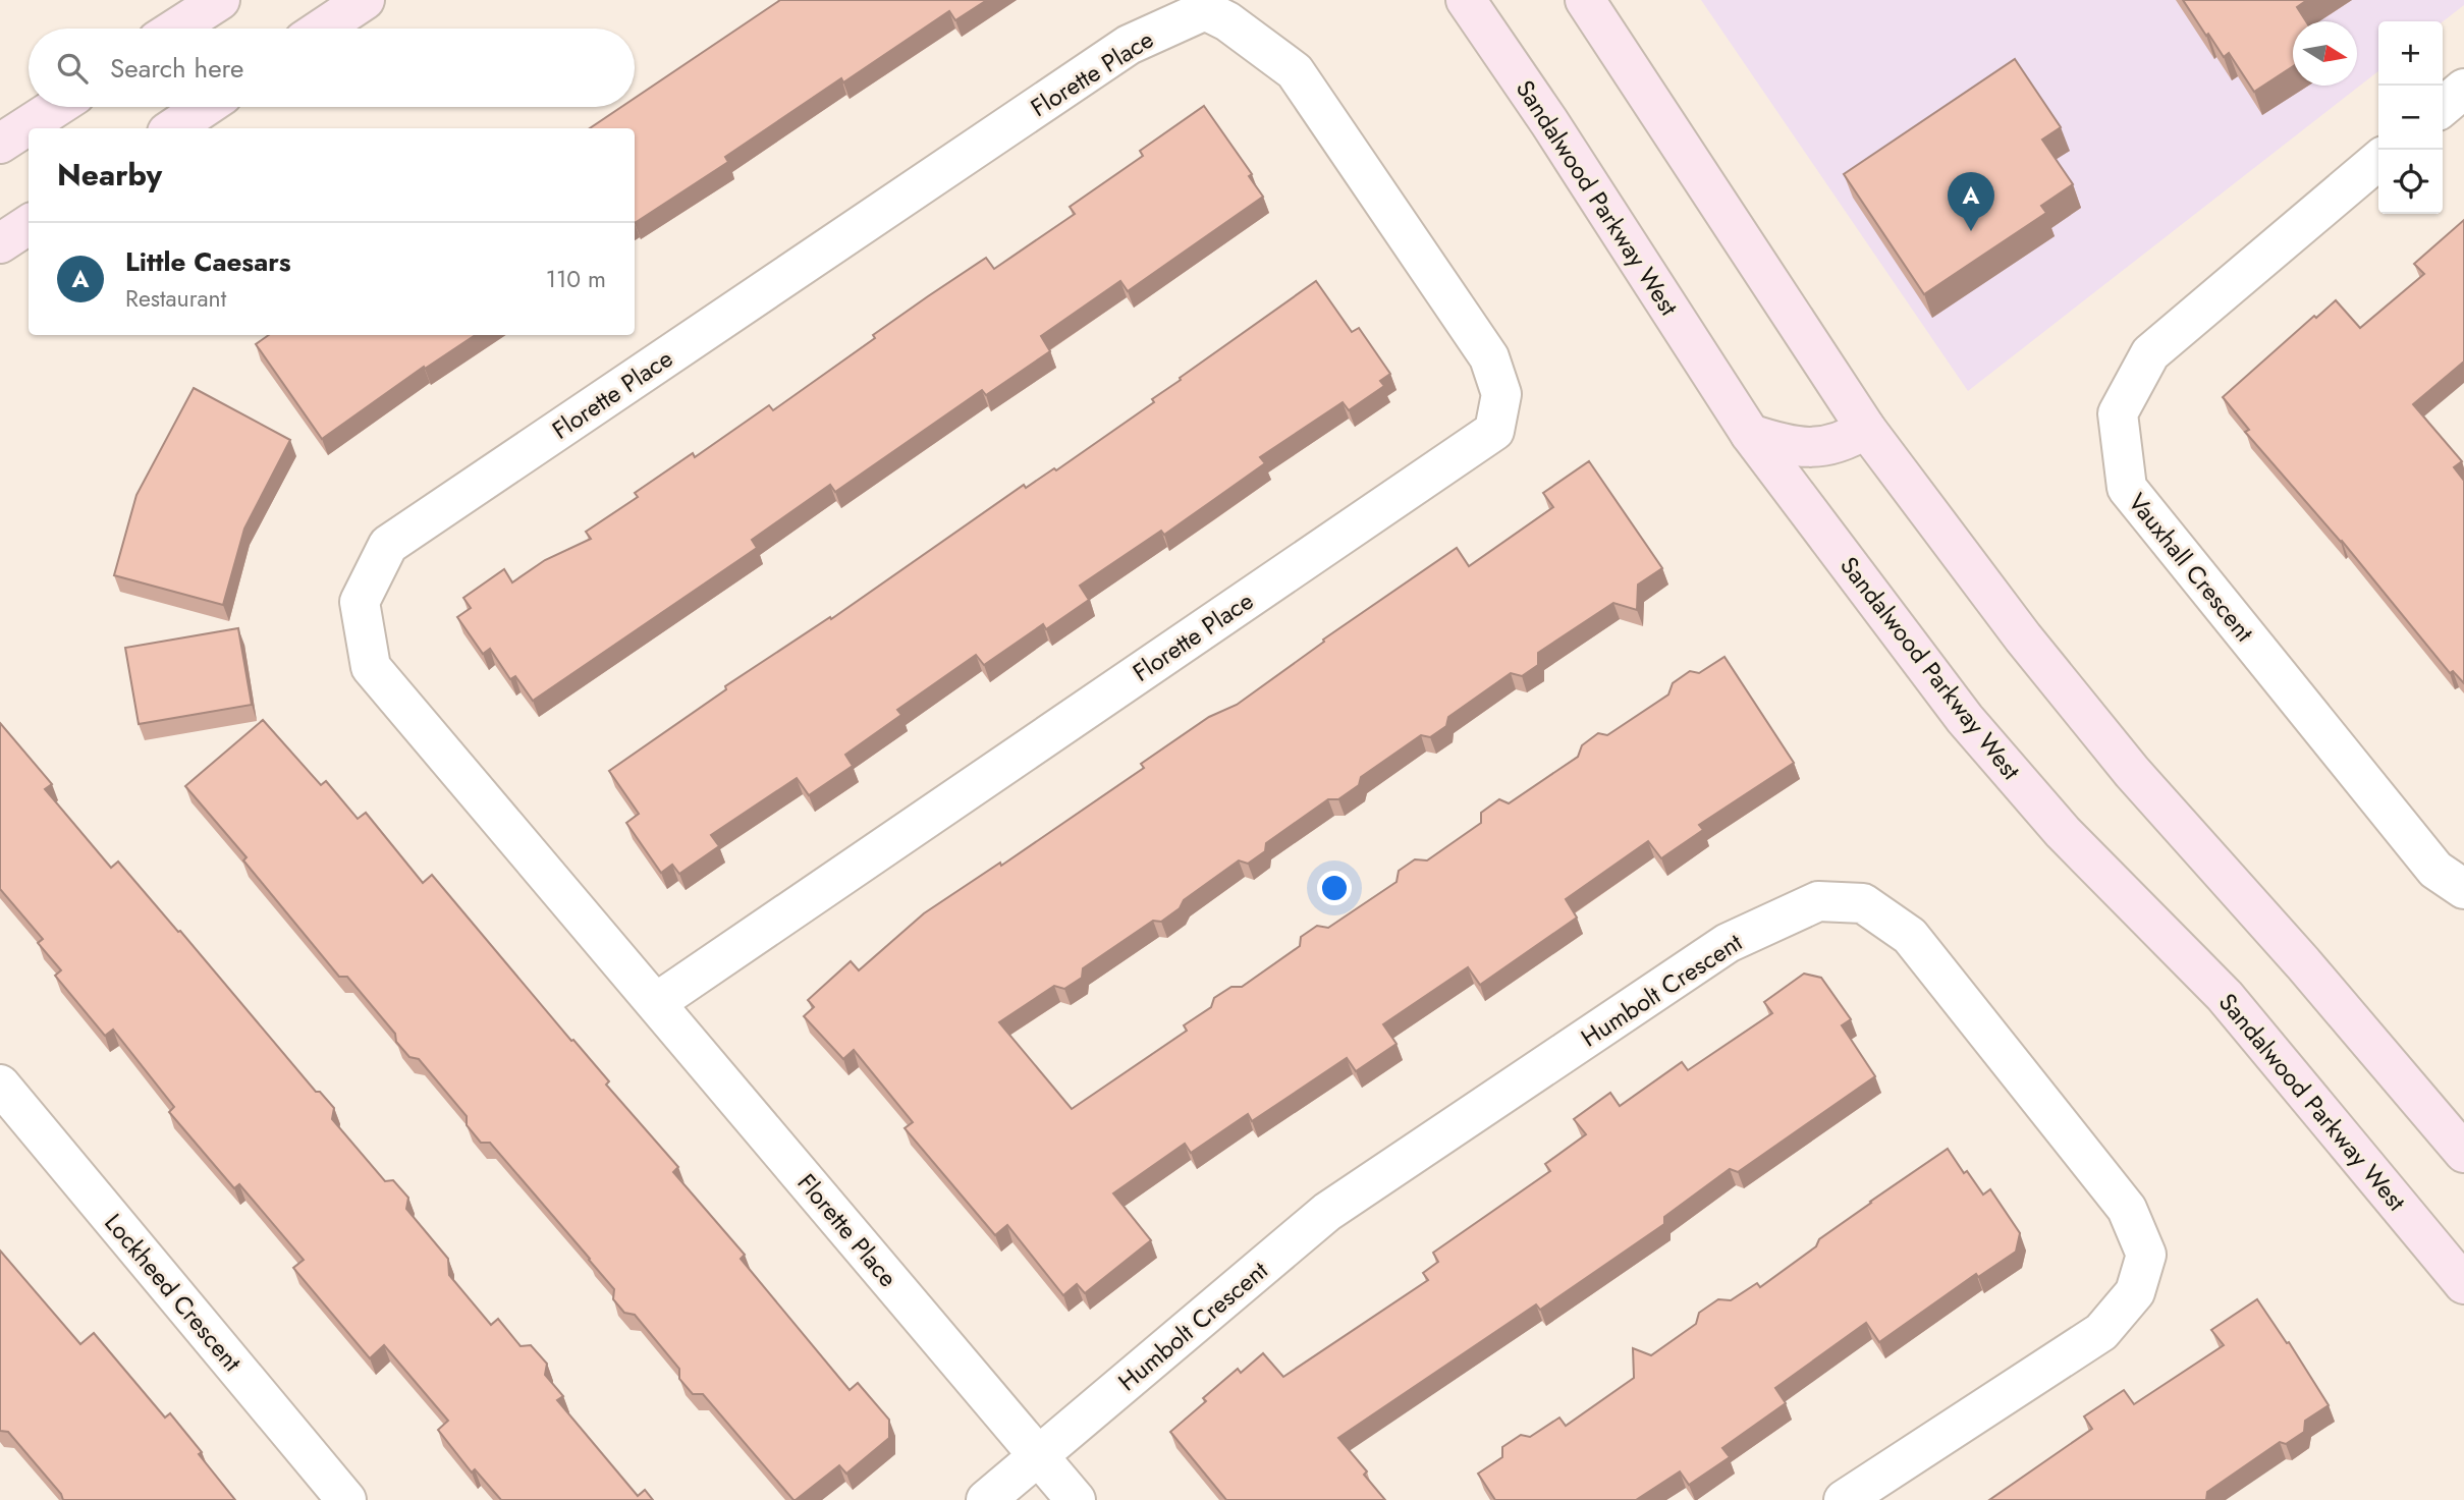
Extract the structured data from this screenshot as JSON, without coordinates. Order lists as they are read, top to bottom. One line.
{"streets":{"main road":["Sandalwood Parkway West"],"street":["Florette Place","Vauxhall Crescent","Humbolt Crescent","Lockheed Crescent"]},"crossings":[["Florette Place","Humbolt Crescent"]],"north":"right","page":{"map_buttons":["+","−"],"search":"Search here","heading":"Nearby","pins":"A","list":[{"mark":"A","name":"Little Caesars","note":"Restaurant","value":"110 m"}]}}
